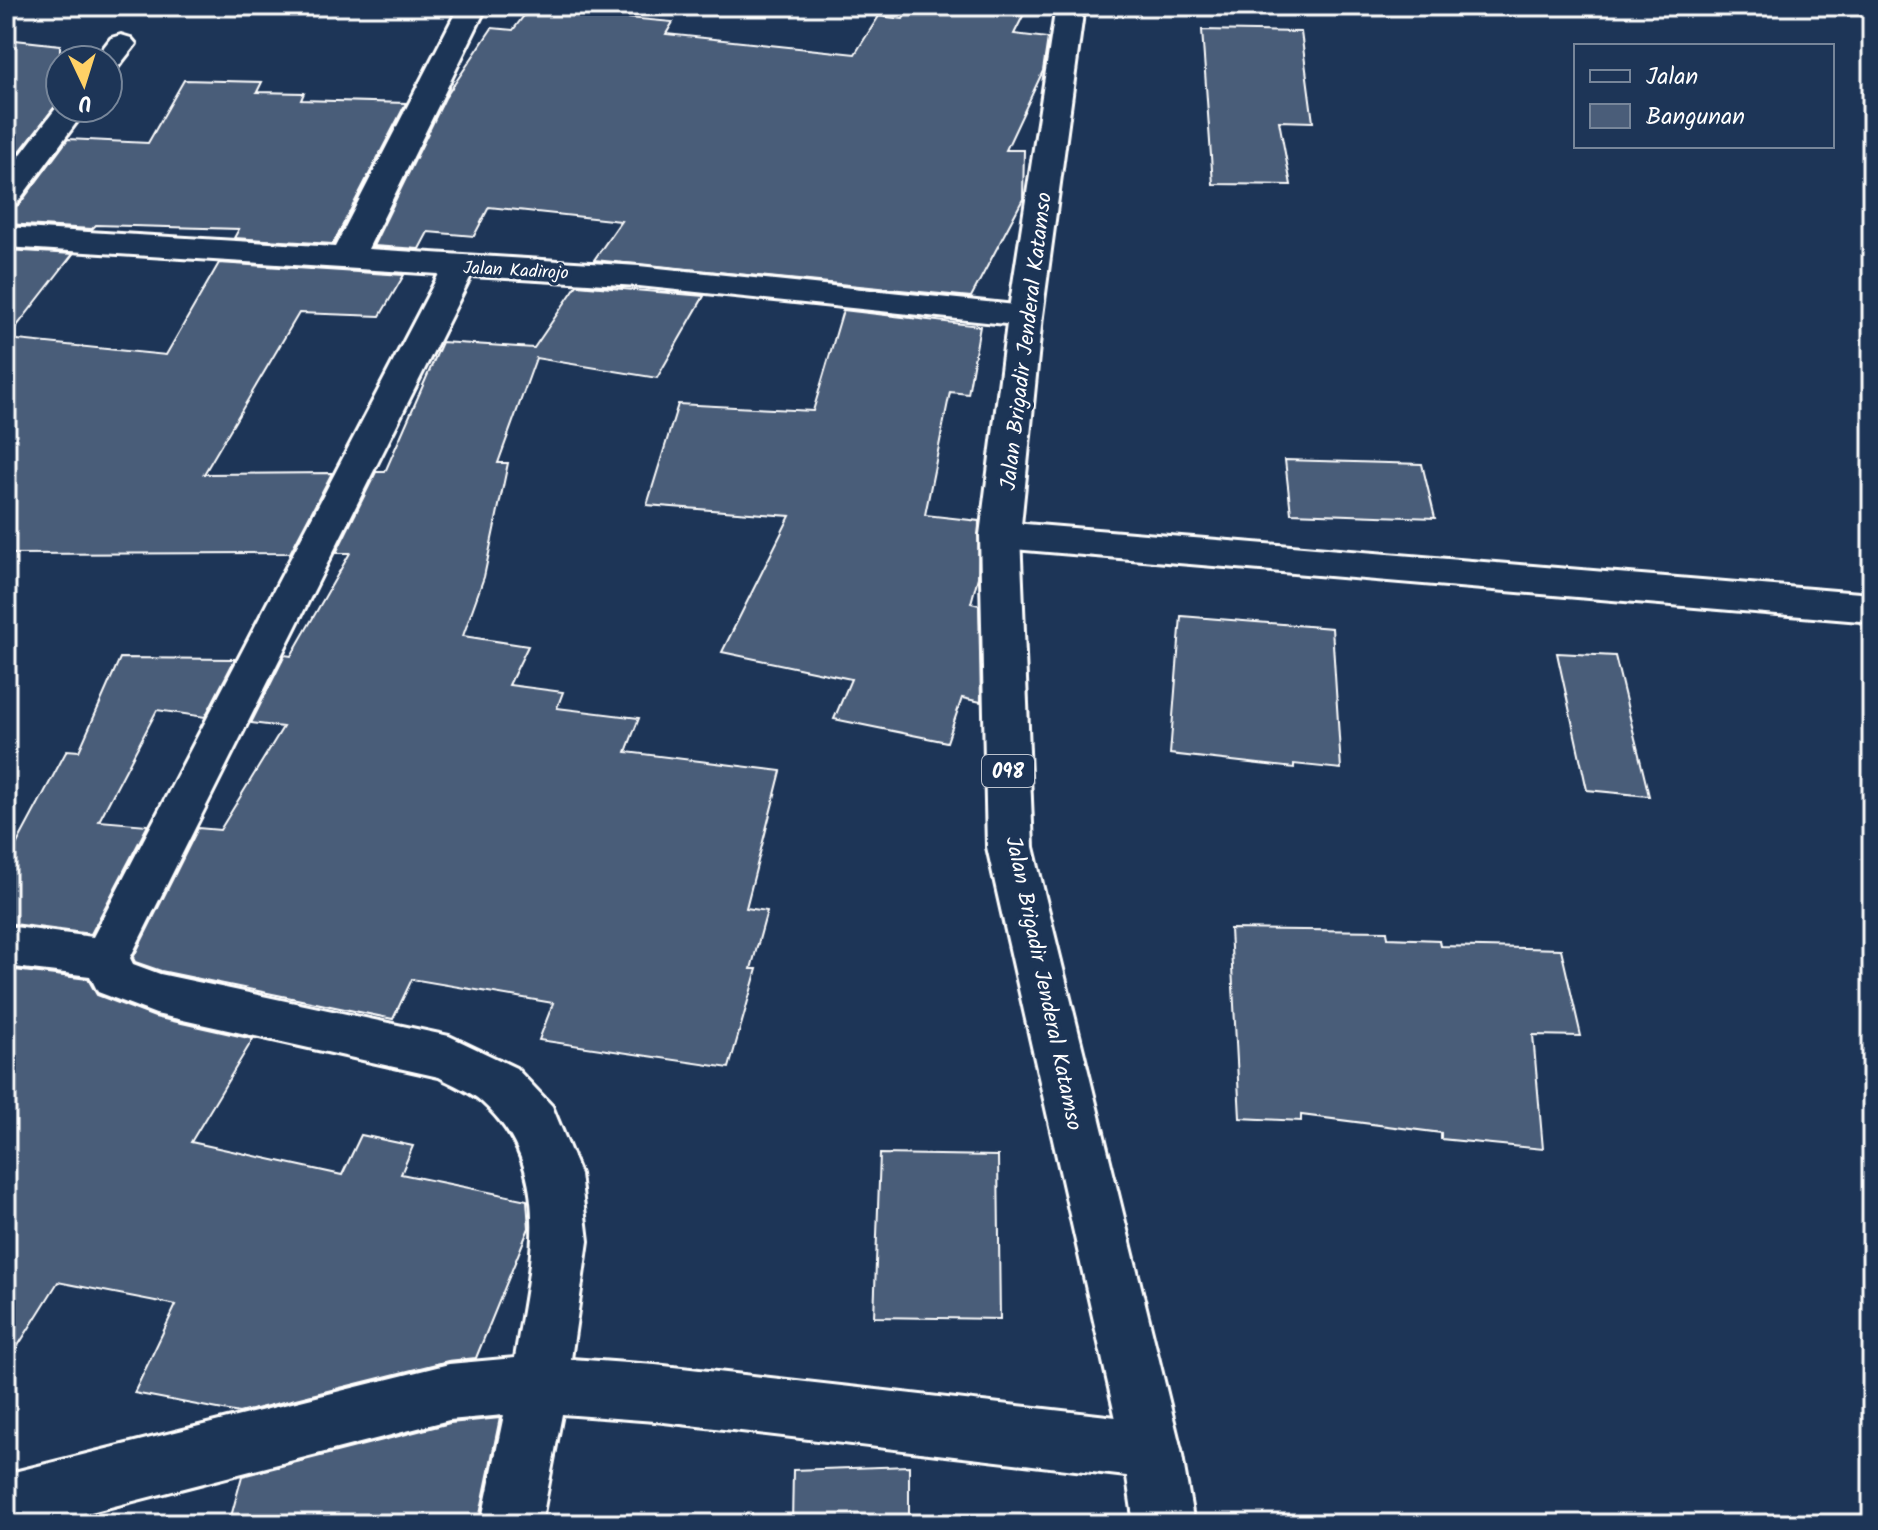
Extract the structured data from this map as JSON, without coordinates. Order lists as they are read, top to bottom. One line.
{"streets":{"street":["Jalan Kadirojo","Jalan Brigadir Jenderal Katamso","098"]},"crossings":[["Jalan Kadirojo","Jalan Brigadir Jenderal Katamso"]],"legend":["Jalan","Bangunan"],"north":"bottom"}
